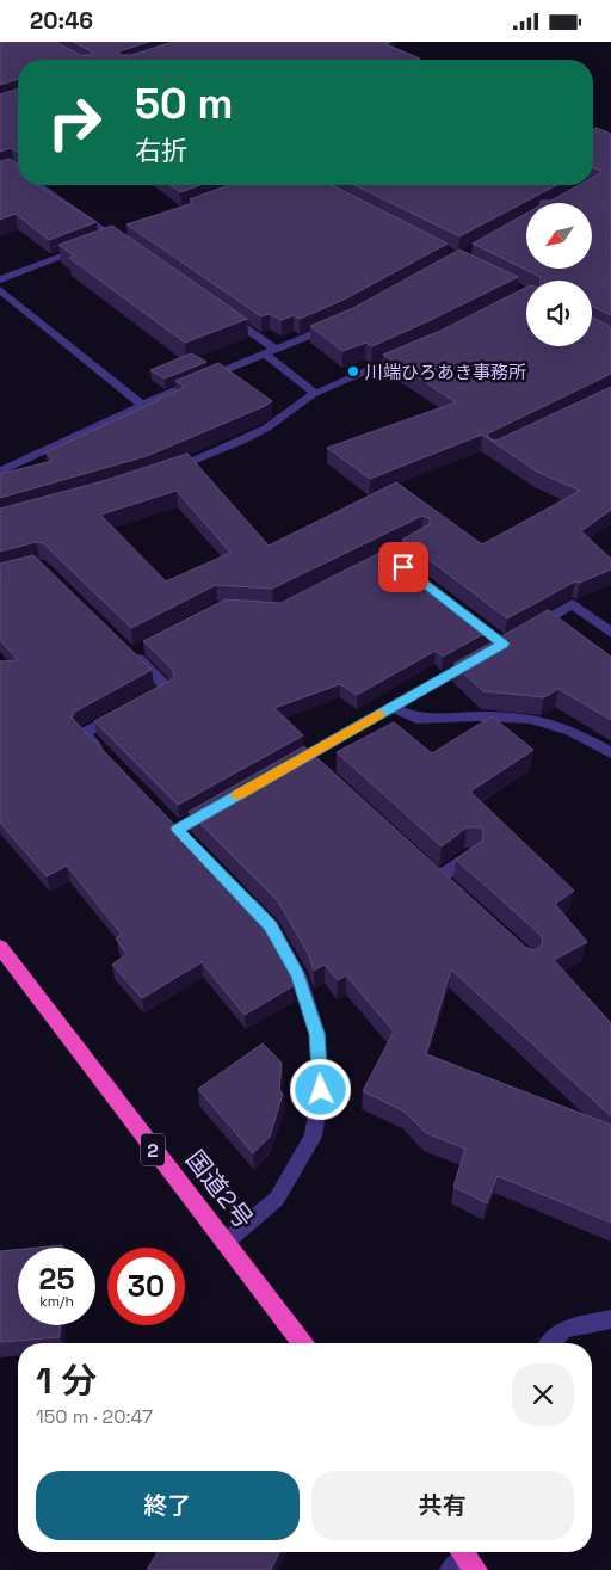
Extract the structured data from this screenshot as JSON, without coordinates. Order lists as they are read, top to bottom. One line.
{"streets":{"highway":["2","国道2号"]},"places":["川端ひろあき事務所"],"north":"bottom left","page":{"status":"20:46","turn":["50 m","右折"],"speed":"25 km/h","limit":"30","heading":["1 分","150 m · 20:47"],"buttons":["終了","共有"]}}
